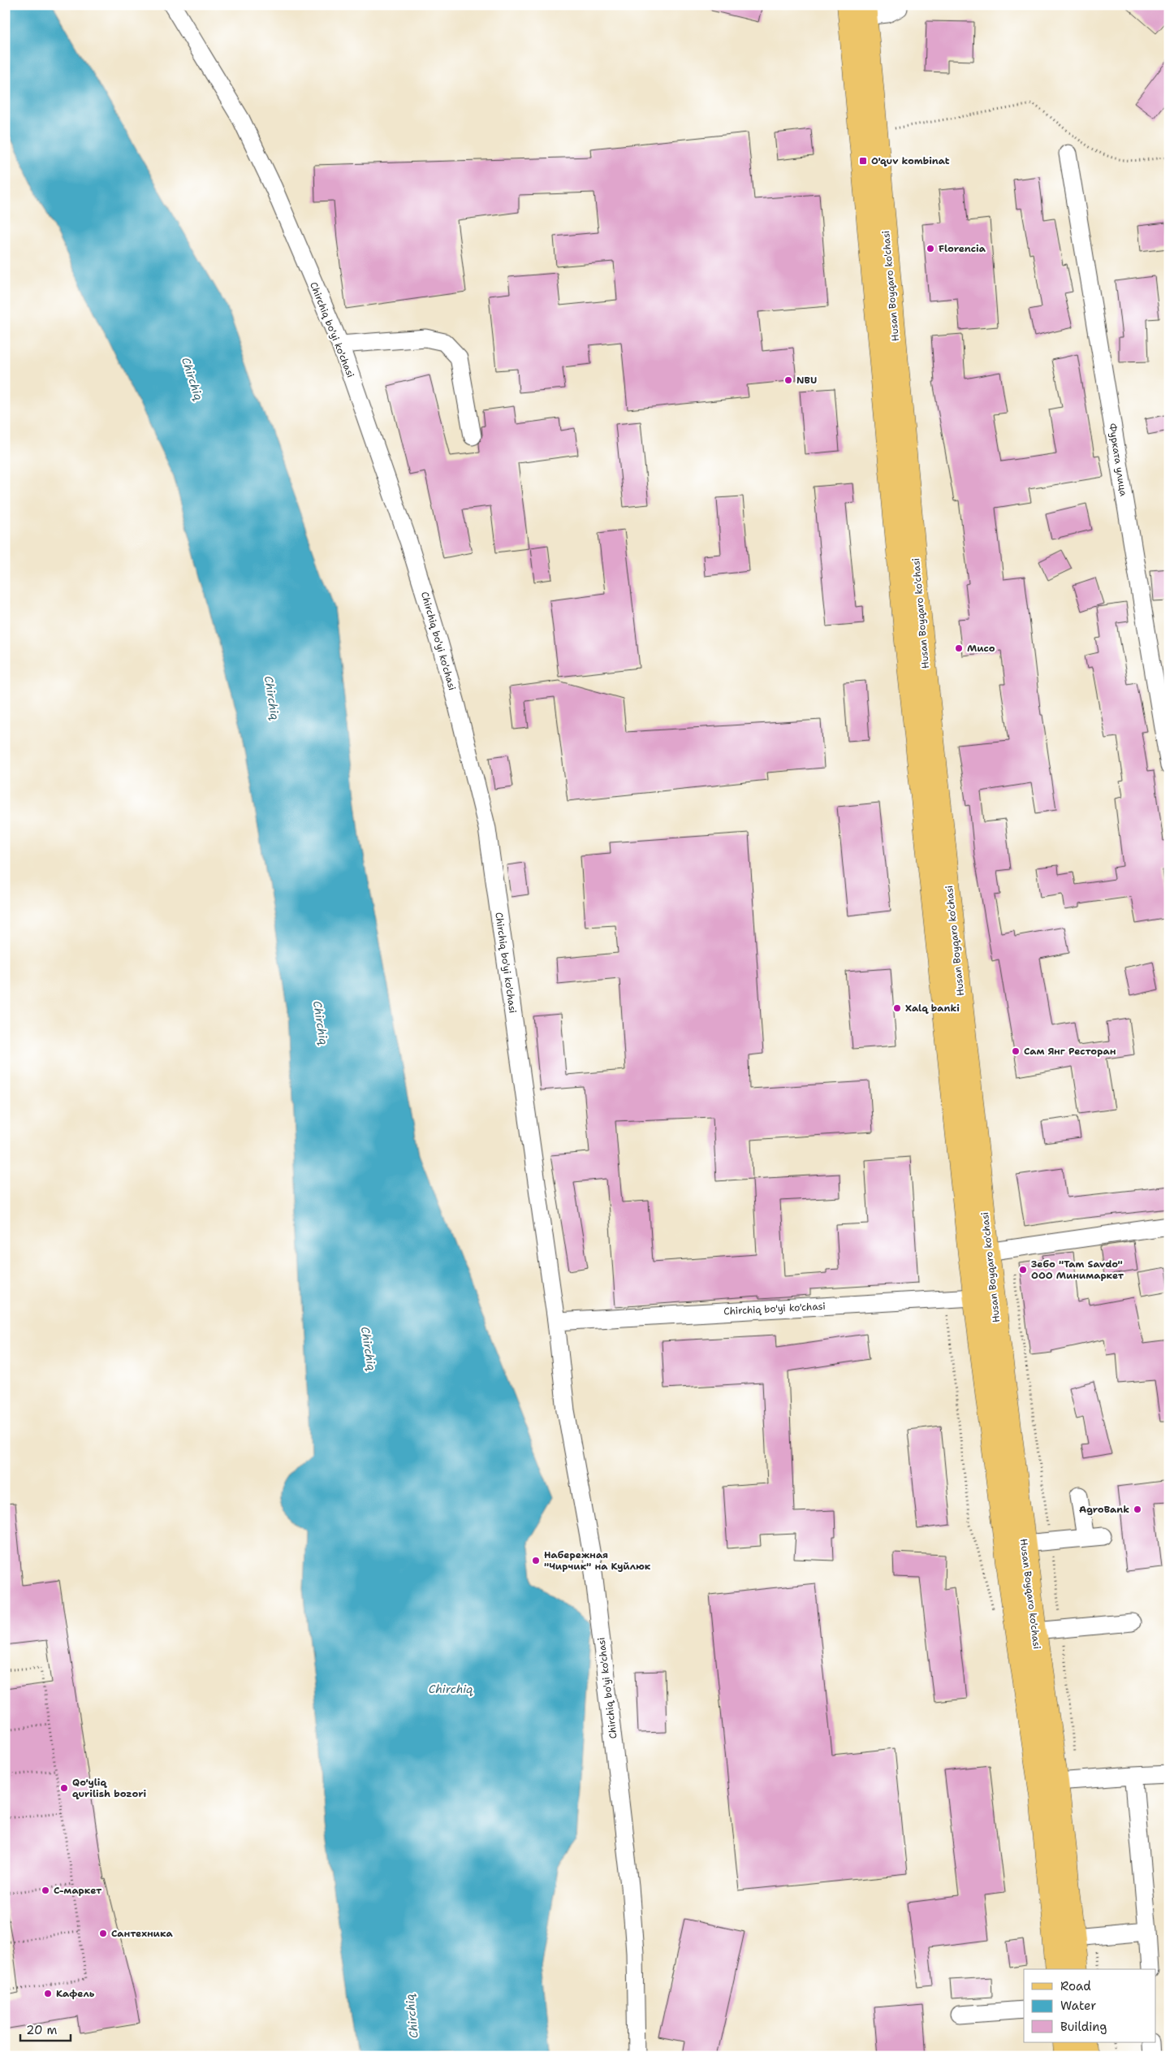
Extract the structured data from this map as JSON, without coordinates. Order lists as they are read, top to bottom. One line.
{"streets":{"main road":["Husan Boyqaro ko'chasi"],"street":["Chirchiq bo'yi ko'chasi","Фурката улица"]},"crossings":[["Husan Boyqaro ko'chasi","Chirchiq bo'yi ko'chasi"]],"water":["Chirchiq"],"places":{"transit":["O'quv kombinat"],"other":["Florencia","NBU","Мисо","Xalq banki","Сам Янг Ресторан","Зебо \"Tam Savdo\" ООО Минимаркет","AgroBank","Набережная \"Чирчик\" на Куйлюк","Qo'yliq qurilish bozori","С-маркет","Сантехника","Кафель"]},"legend":["Road","Water","Building"],"scale_bar":"20 m"}
